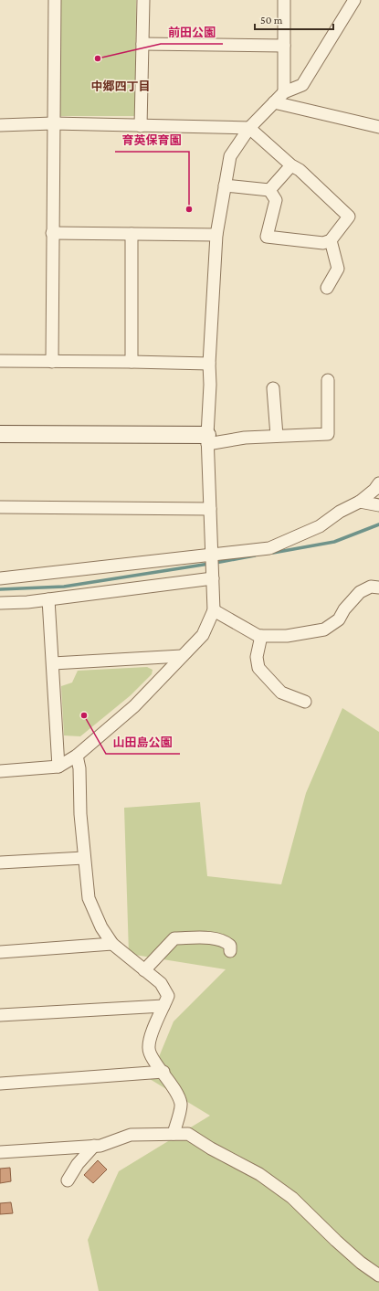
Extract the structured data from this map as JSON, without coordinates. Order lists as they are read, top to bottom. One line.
{"districts":["中郷四丁目"],"places":["前田公園","育英保育園","山田島公園"],"scale_bar":"50 m"}
